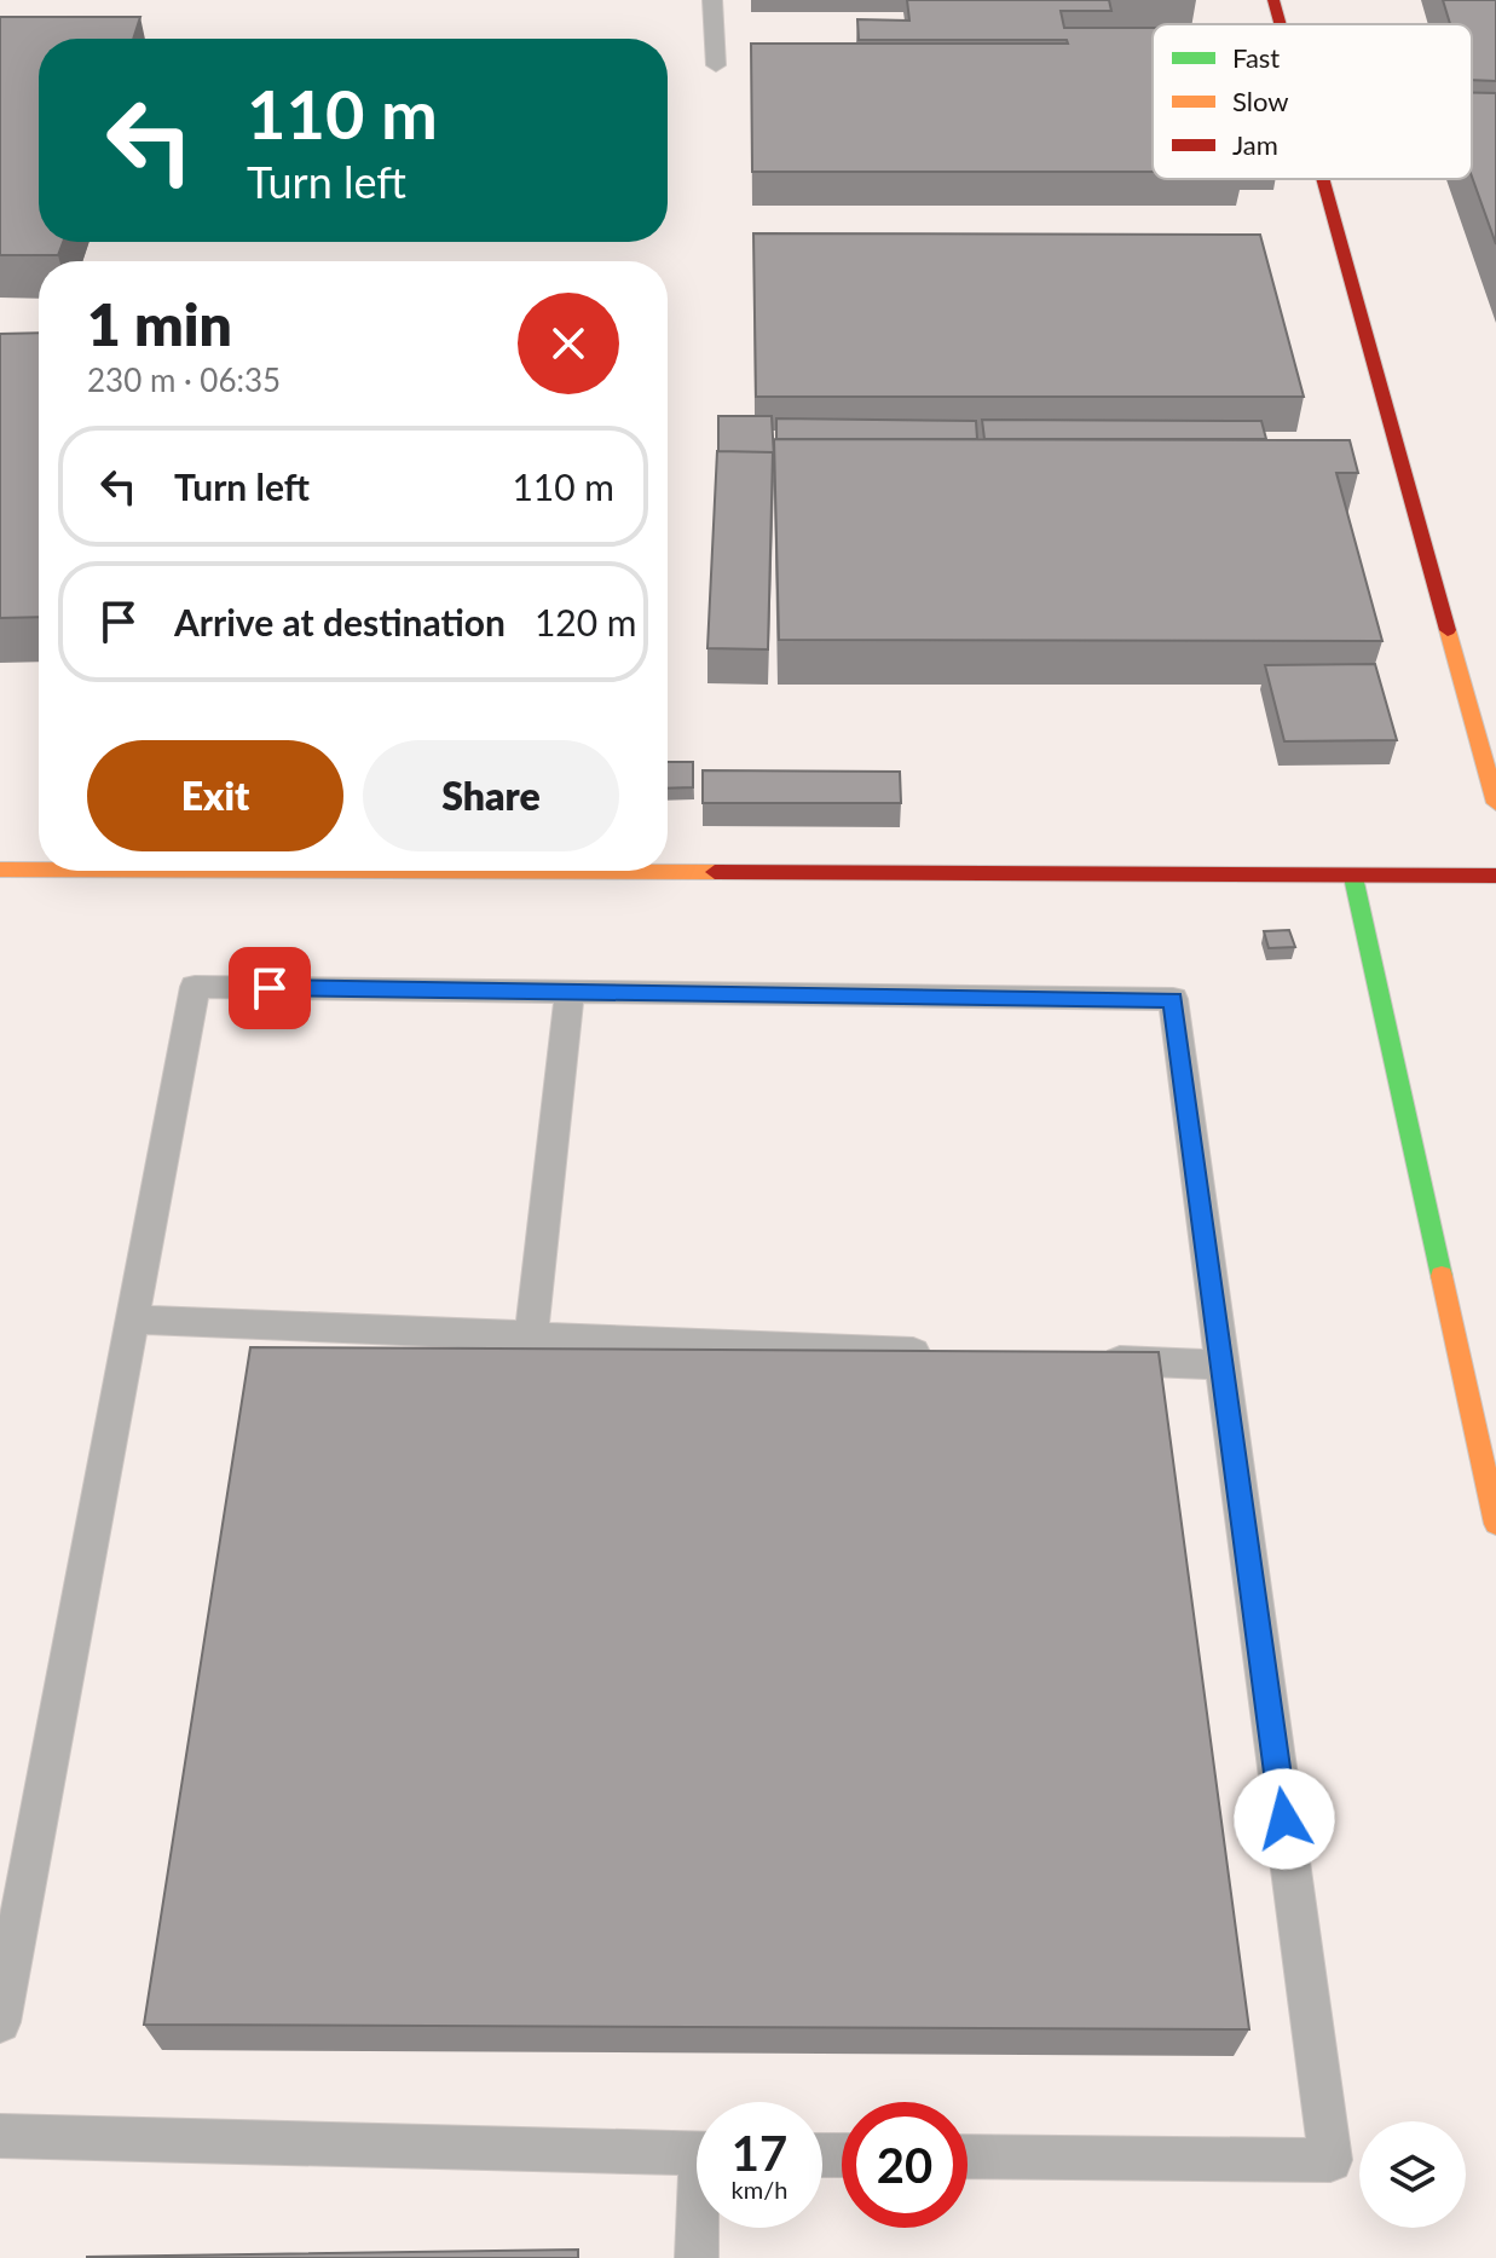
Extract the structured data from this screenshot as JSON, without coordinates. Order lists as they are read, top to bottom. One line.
{"legend":["Fast","Slow","Jam"],"page":{"turn":["110 m","Turn left"],"heading":["1 min","230 m · 06:35"],"list":[{"name":"Turn left","value":"110 m"},{"name":"Arrive at destination","value":"120 m"}],"buttons":["Exit","Share"],"speed":"17 km/h","limit":"20"}}
